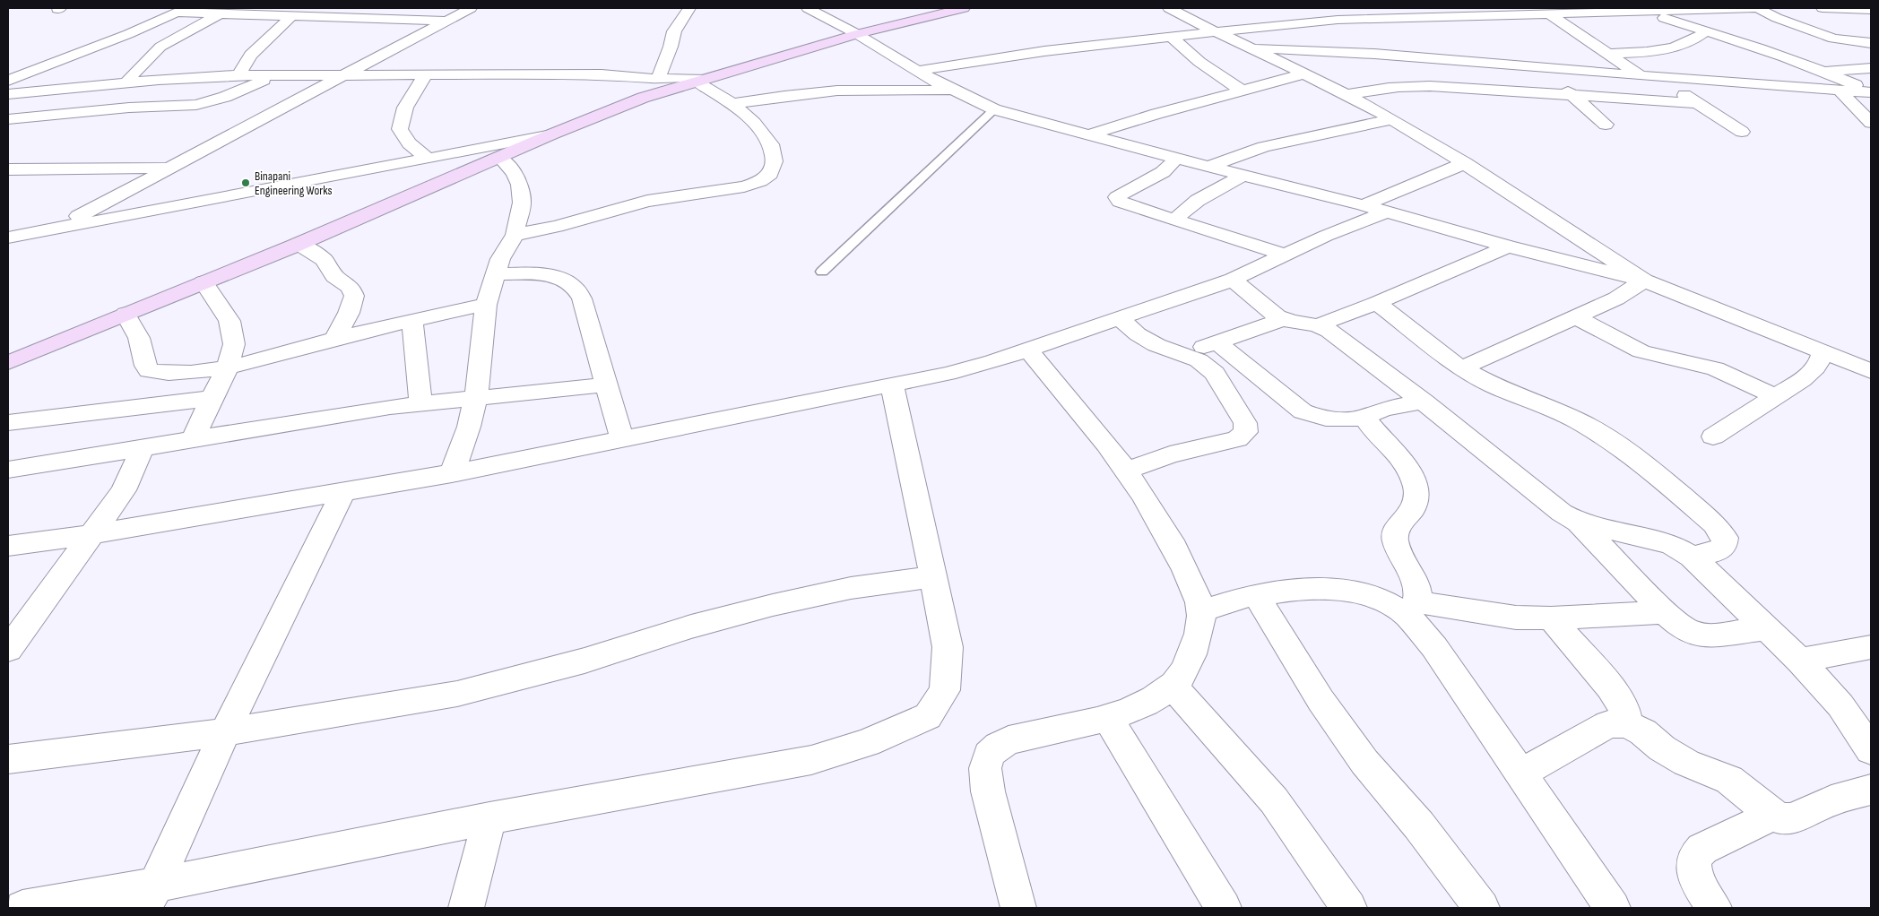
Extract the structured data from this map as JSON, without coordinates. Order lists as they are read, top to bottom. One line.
{"places":["Binapani Engineering Works"]}
